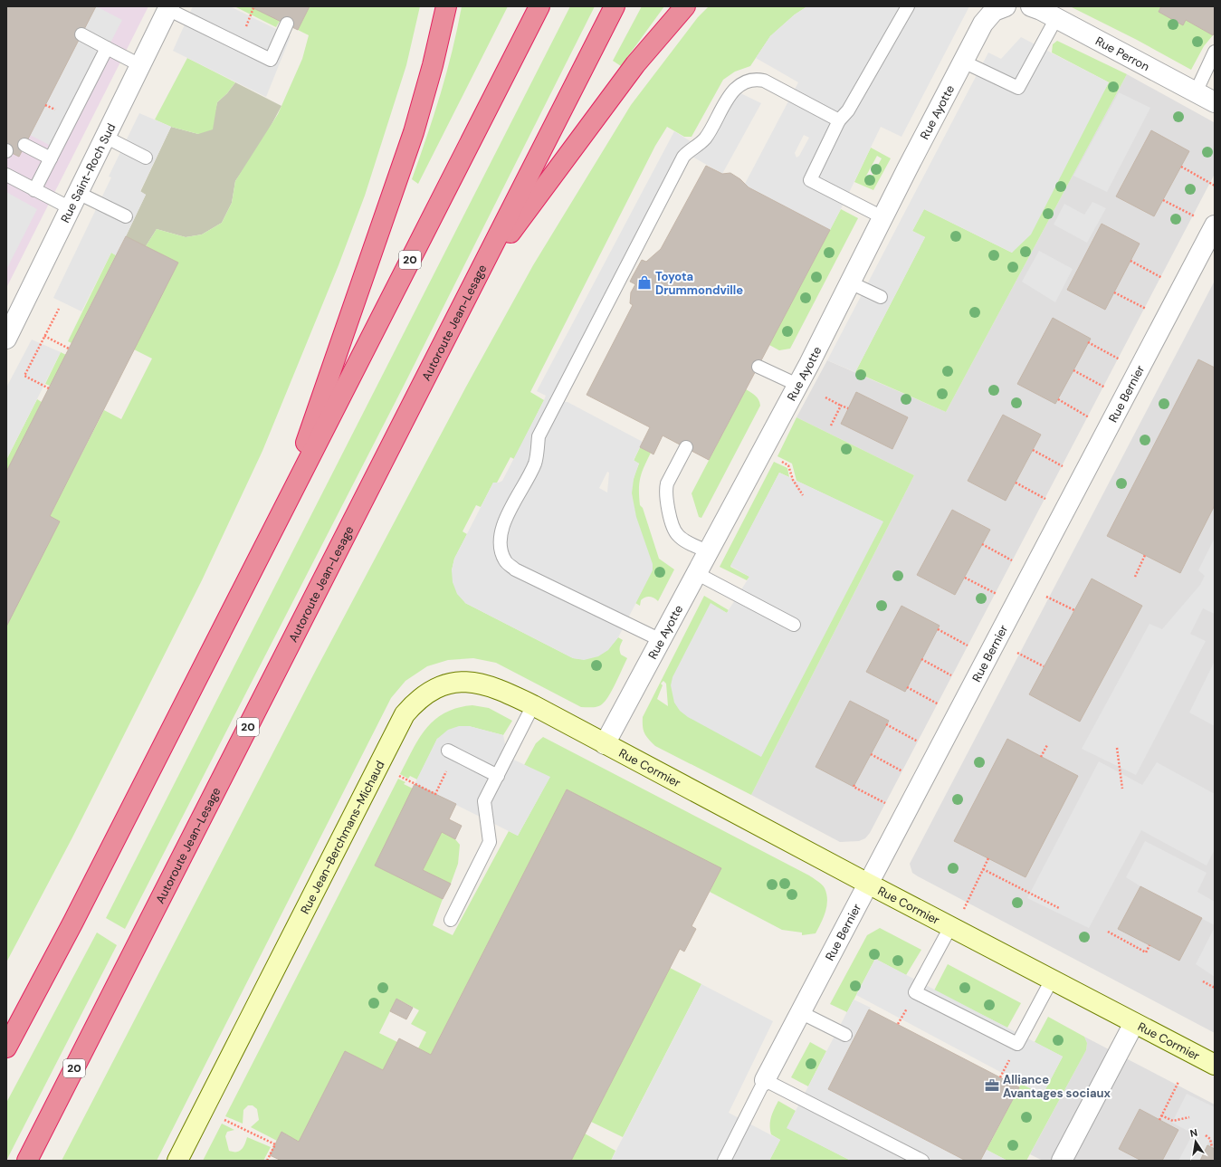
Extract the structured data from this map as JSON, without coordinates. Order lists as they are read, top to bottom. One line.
{"streets":{"highway":["20","Autoroute Jean-Lesage"],"street":["Rue Perron","Rue Ayotte","Rue Saint-Roch Sud","Rue Bernier","Rue Cormier","Rue Jean-Berchmans-Michaud"]},"crossings":[["Rue Ayotte","Rue Cormier"],["Rue Ayotte","Rue Jean-Berchmans-Michaud"],["Rue Bernier","Rue Cormier"],["Rue Cormier","Rue Jean-Berchmans-Michaud"]],"places":{"shop":["Toyota Drummondville"],"office":["Alliance Avantages sociaux"]},"north":"top"}
